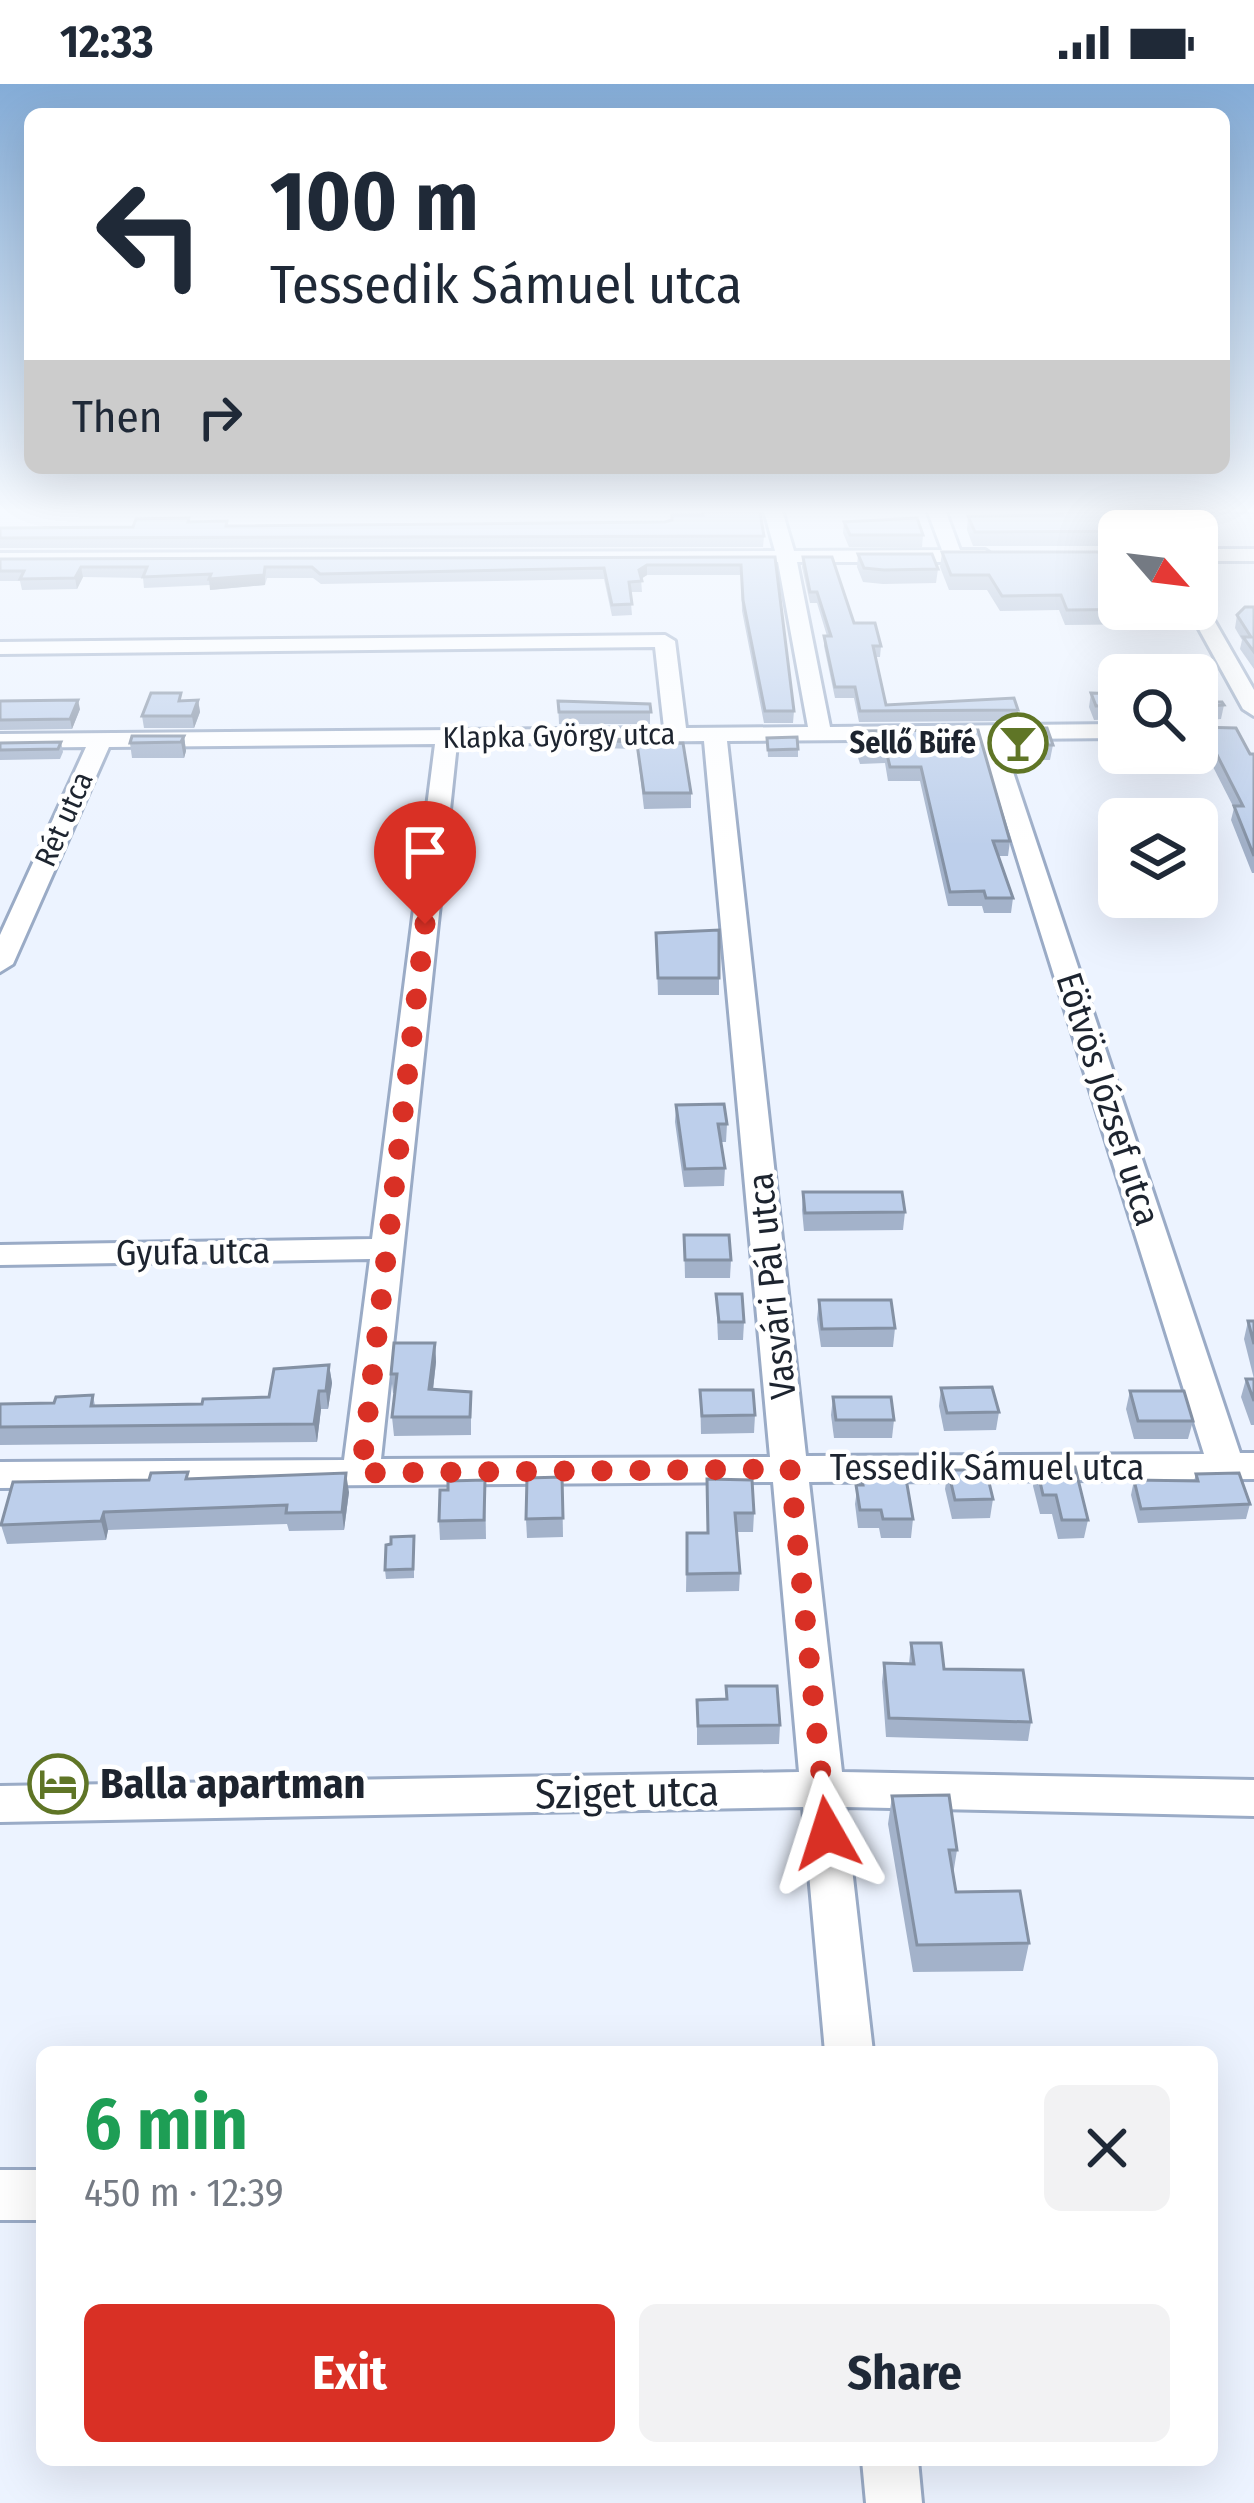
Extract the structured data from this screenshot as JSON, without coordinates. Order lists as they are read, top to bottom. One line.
{"streets":{"street":["Klapka György utca","Rét utca","Eötvös József utca","Gyufa utca","Vasvári Pál utca","Tessedik Sámuel utca","Sziget utca"]},"crossings":[["Klapka György utca","Rét utca"],["Klapka György utca","Eötvös József utca"],["Klapka György utca","Vasvári Pál utca"],["Eötvös József utca","Tessedik Sámuel utca"],["Vasvári Pál utca","Tessedik Sámuel utca"],["Vasvári Pál utca","Sziget utca"]],"places":{"bar":["Sellő Büfé"],"hotel":["Balla apartman"]},"north":"bottom right","page":{"status":"12:33","turn":["100 m","Tessedik Sámuel utca"],"then":"Then","heading":["6 min","450 m · 12:39"],"buttons":["Exit","Share"]}}
